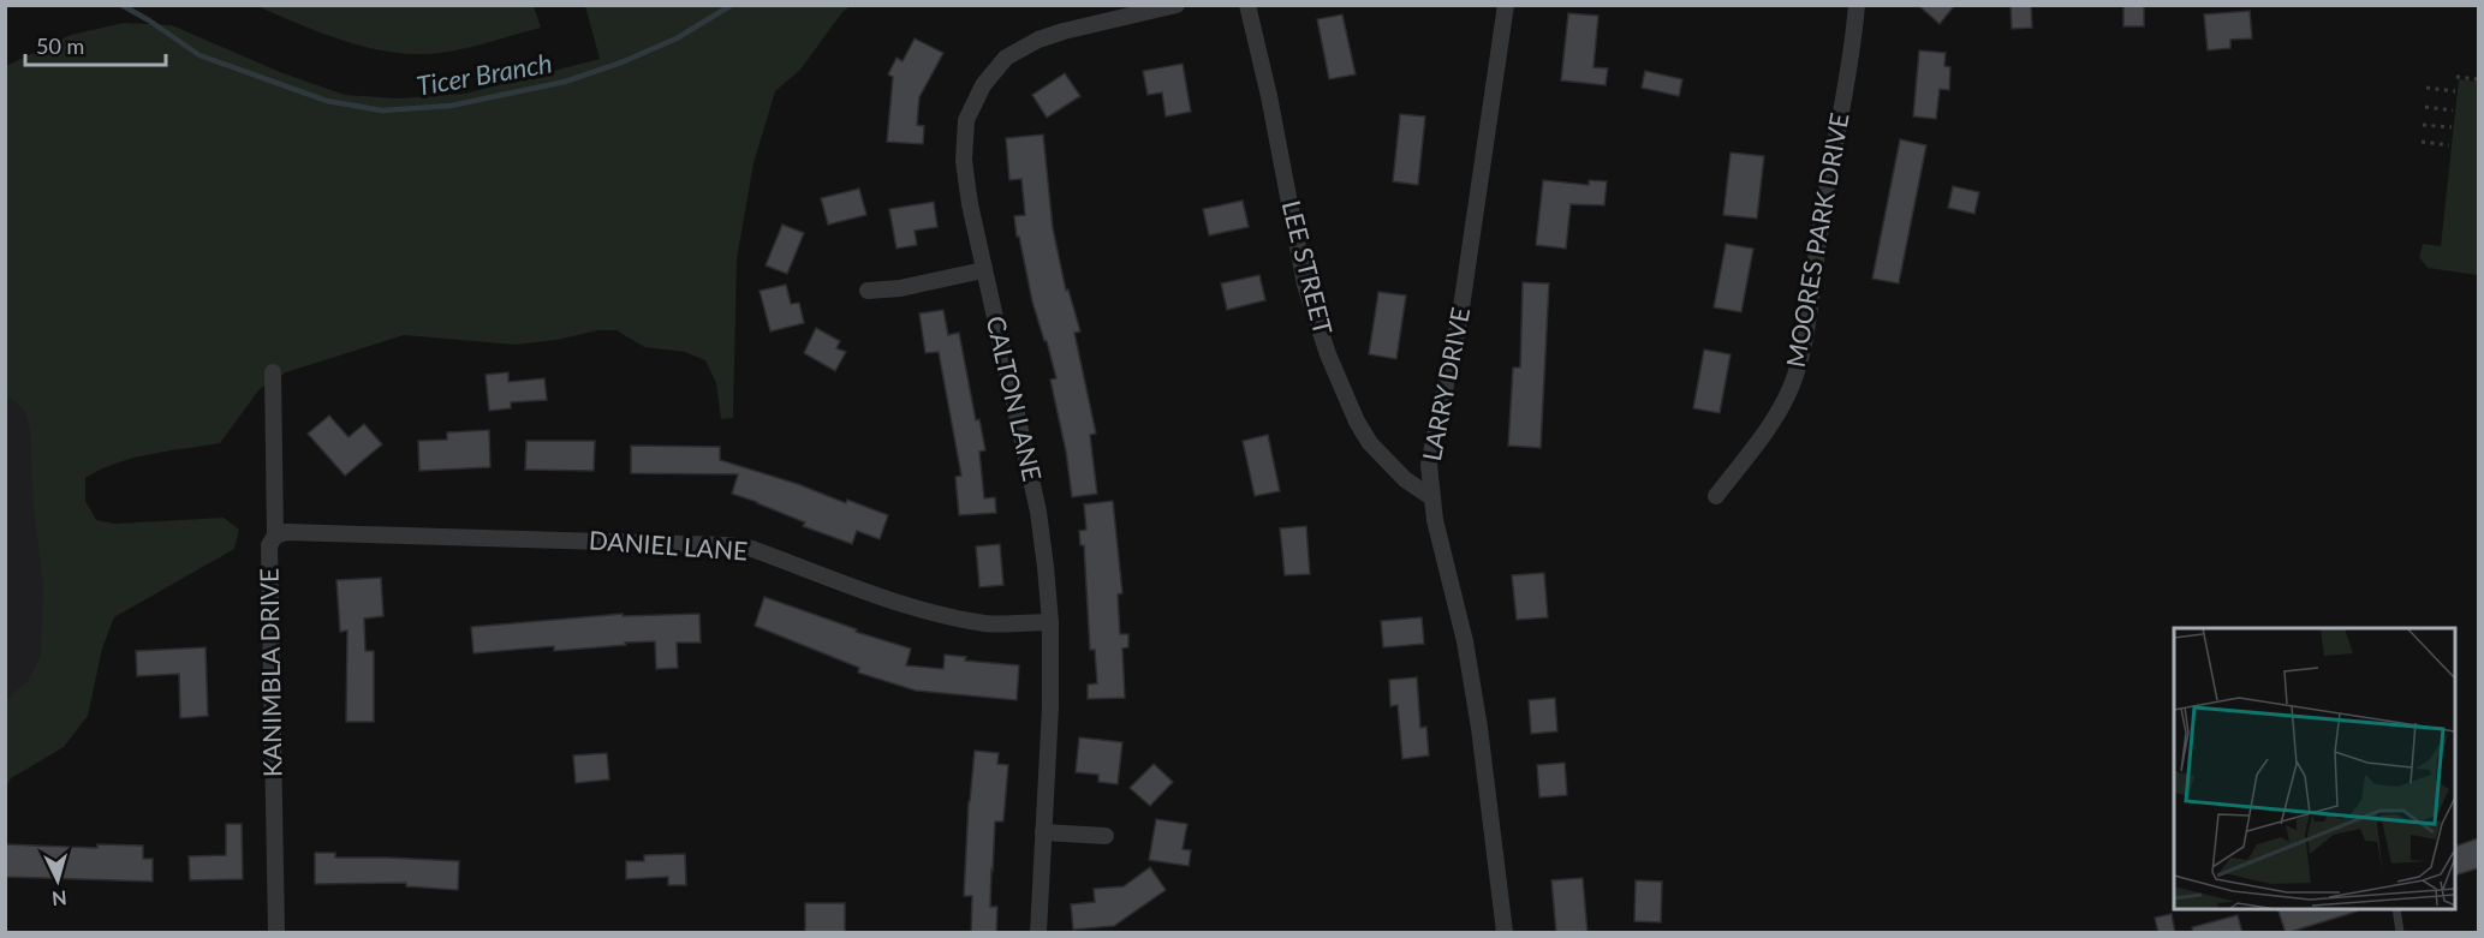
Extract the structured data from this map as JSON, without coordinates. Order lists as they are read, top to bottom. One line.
{"streets":{"street":["MOORES PARK DRIVE","LEE STREET","LARRY DRIVE","CALTON LANE","DANIEL LANE","KANIMBLA DRIVE"]},"crossings":[["LEE STREET","LARRY DRIVE"],["CALTON LANE","DANIEL LANE"],["DANIEL LANE","KANIMBLA DRIVE"]],"water":["Ticer Branch"],"scale_bar":"50 m","north":"bottom"}
